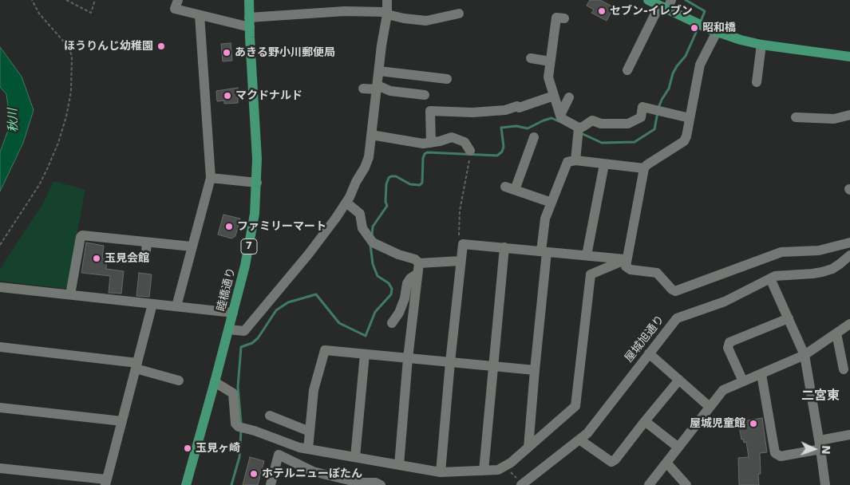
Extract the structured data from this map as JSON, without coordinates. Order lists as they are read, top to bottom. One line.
{"streets":{"main road":["7","睦橋通り"],"street":["屋城旭通り"]},"districts":["二宮東"],"water":["秋川"],"places":["セブン-イレブン","昭和橋","ほうりんじ幼稚園","あきる野小川郵便局","マクドナルド","ファミリーマート","玉見会館","屋城児童館","玉見ヶ崎","ホテルニューぼたん"],"north":"right"}
